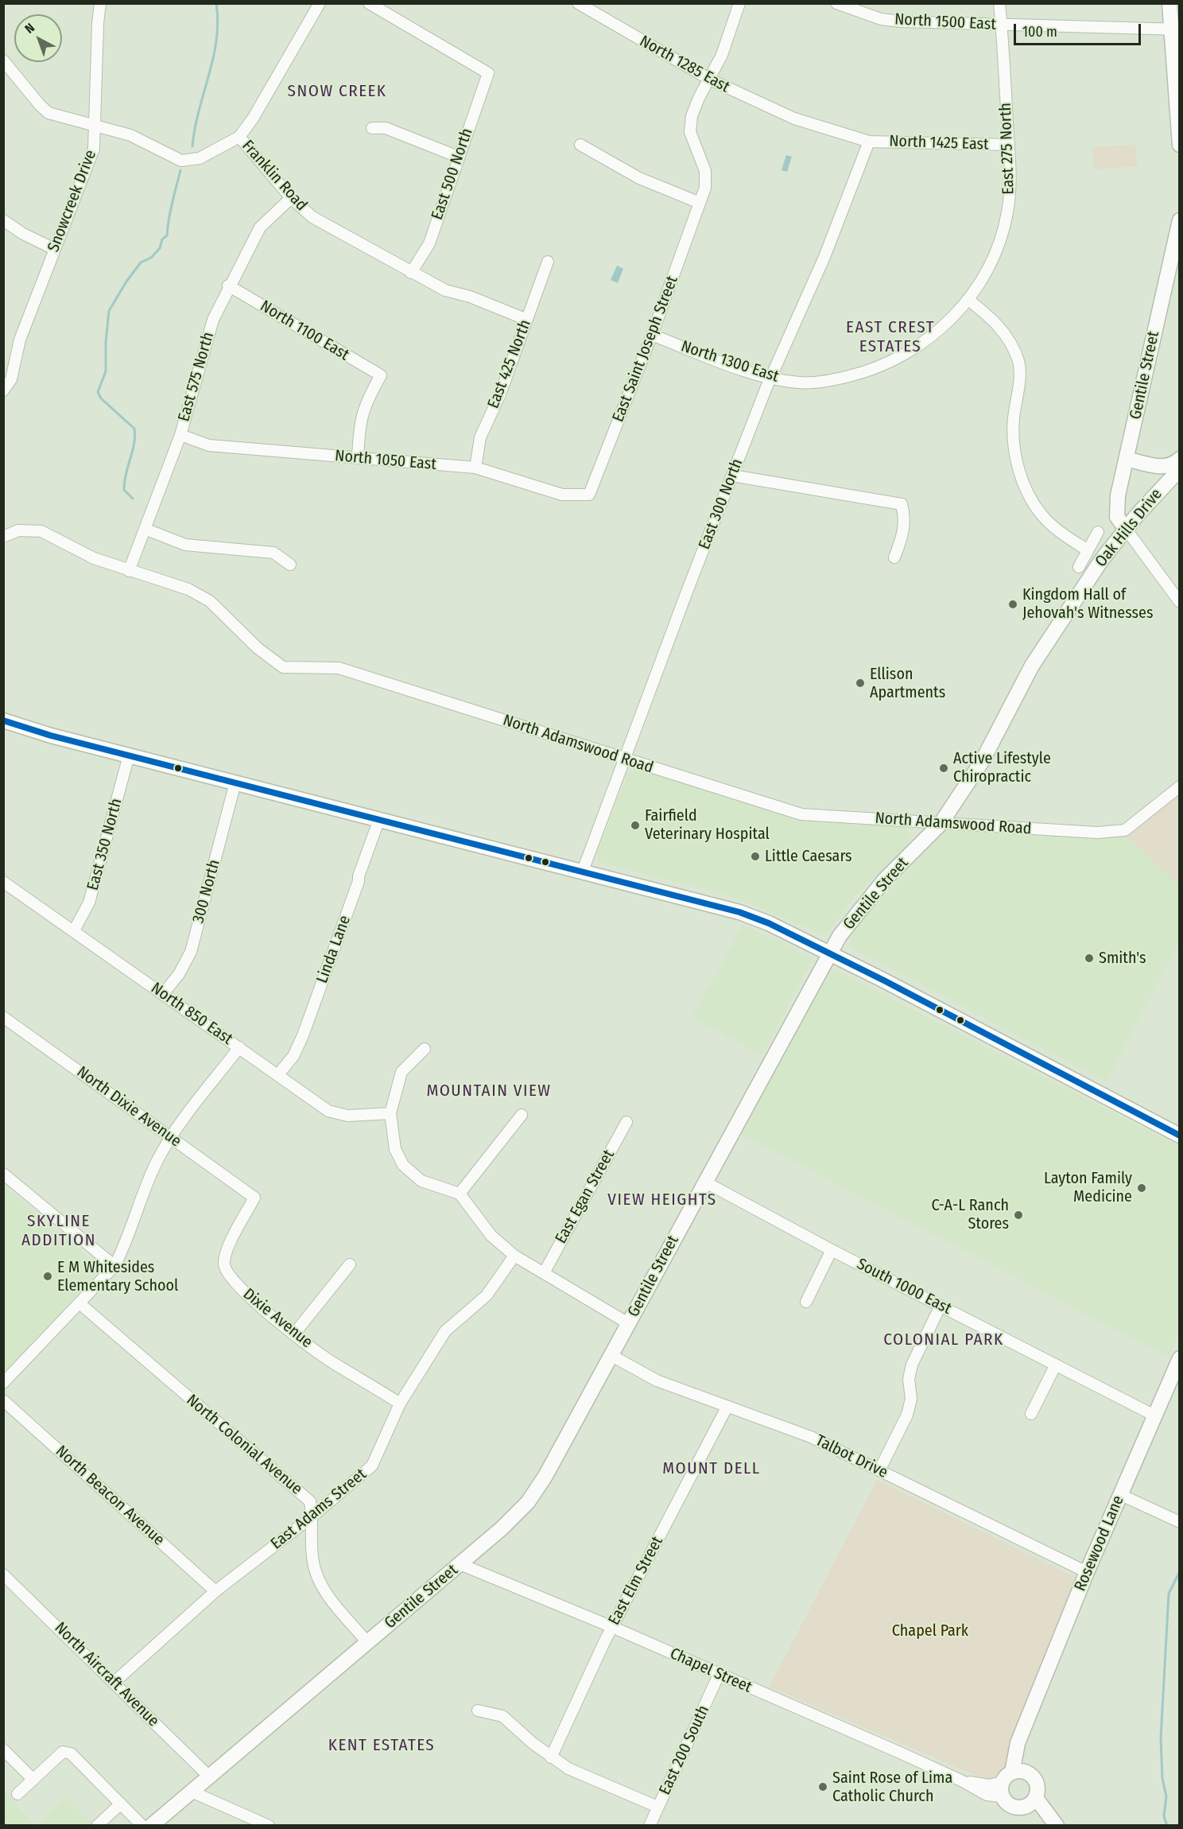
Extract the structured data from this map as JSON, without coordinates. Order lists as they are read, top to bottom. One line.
{"streets":{"main road":["Gentile Street","Oak Hills Drive","Rosewood Lane"],"street":["North 1500 East","North 1285 East","North 1425 East","East 275 North","East 500 North","Franklin Road","Snowcreek Drive","North 1100 East","East Saint Joseph Street","North 1300 East","East 425 North","East 575 North","North 1050 East","East 300 North","North Adamswood Road","East 350 North","300 North","Linda Lane","North 850 East","North Dixie Avenue","East Egan Street","South 1000 East","Dixie Avenue","North Colonial Avenue","Talbot Drive","North Beacon Avenue","East Adams Street","East Elm Street","Chapel Street","North Aircraft Avenue","East 200 South"]},"crossings":[["North 1500 East","East 275 North"],["North 1285 East","North 1425 East"],["North 1285 East","East Saint Joseph Street"],["North 1285 East","East 300 North"],["North 1425 East","East 275 North"],["North 1425 East","East 300 North"],["East 275 North","North 1300 East"],["East 500 North","Franklin Road"],["Franklin Road","Snowcreek Drive"],["Franklin Road","East 425 North"],["Franklin Road","East 575 North"],["North 1100 East","East 575 North"],["North 1100 East","North 1050 East"],["East Saint Joseph Street","North 1300 East"],["East Saint Joseph Street","North 1050 East"],["North 1300 East","East 300 North"],["East 425 North","North 1050 East"],["Gentile Street","Oak Hills Drive"],["Gentile Street","North Adamswood Road"],["Gentile Street","South 1000 East"],["Gentile Street","North Colonial Avenue"],["Gentile Street","Talbot Drive"],["Gentile Street","Chapel Street"],["Gentile Street","North Aircraft Avenue"],["East 575 North","North 1050 East"],["East 575 North","North Adamswood Road"],["East 300 North","North Adamswood Road"],["East 350 North","North 850 East"],["300 North","North 850 East"],["Linda Lane","North 850 East"],["North Dixie Avenue","Dixie Avenue"],["South 1000 East","Rosewood Lane"],["Dixie Avenue","East Adams Street"],["North Colonial Avenue","East Adams Street"],["Talbot Drive","Rosewood Lane"],["Talbot Drive","East Elm Street"],["North Beacon Avenue","East Adams Street"],["East Adams Street","North Aircraft Avenue"],["Rosewood Lane","Chapel Street"],["East Elm Street","Chapel Street"],["Chapel Street","East 200 South"]],"districts":["SNOW CREEK","EAST CREST ESTATES","MOUNTAIN VIEW","VIEW HEIGHTS","SKYLINE ADDITION","COLONIAL PARK","MOUNT DELL","KENT ESTATES"],"parks":["Chapel Park"],"places":["Kingdom Hall of Jehovah's Witnesses","Ellison Apartments","Active Lifestyle Chiropractic","Fairfield Veterinary Hospital","Little Caesars","Smith's","Layton Family Medicine","C-A-L Ranch Stores","E M Whitesides Elementary School","Saint Rose of Lima Catholic Church"],"scale_bar":"100 m","north":"top left"}
